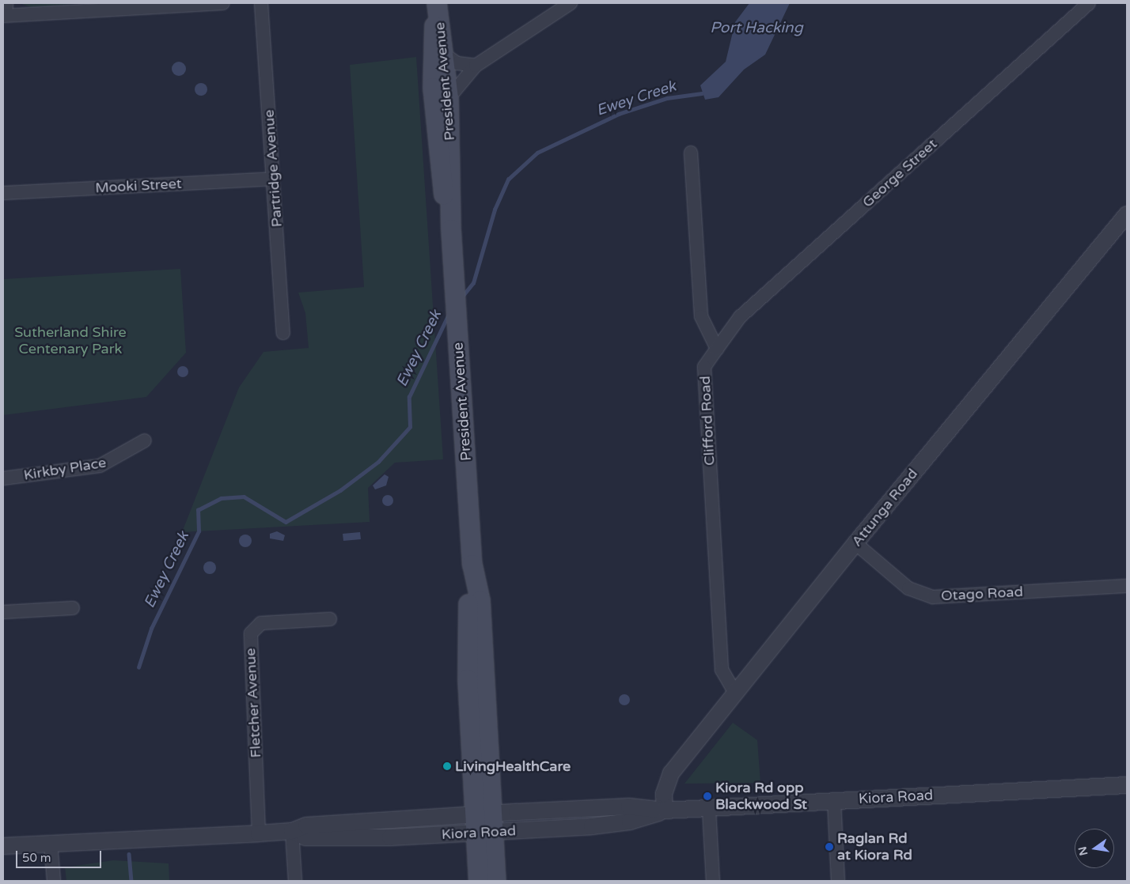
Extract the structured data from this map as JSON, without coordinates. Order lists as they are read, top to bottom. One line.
{"streets":{"main road":["President Avenue"],"street":["Partridge Avenue","George Street","Mooki Street","Clifford Road","Kirkby Place","Attunga Road","Otago Road","Fletcher Avenue","Kiora Road"]},"crossings":[["President Avenue","Kiora Road"],["Partridge Avenue","Mooki Street"],["George Street","Clifford Road"],["Clifford Road","Attunga Road"],["Attunga Road","Otago Road"],["Attunga Road","Kiora Road"],["Fletcher Avenue","Kiora Road"]],"water":["Port Hacking","Ewey Creek"],"parks":["Sutherland Shire Centenary Park"],"places":["LivingHealthCare","Kiora Rd opp Blackwood St","Raglan Rd at Kiora Rd"],"scale_bar":"50 m","north":"left"}
